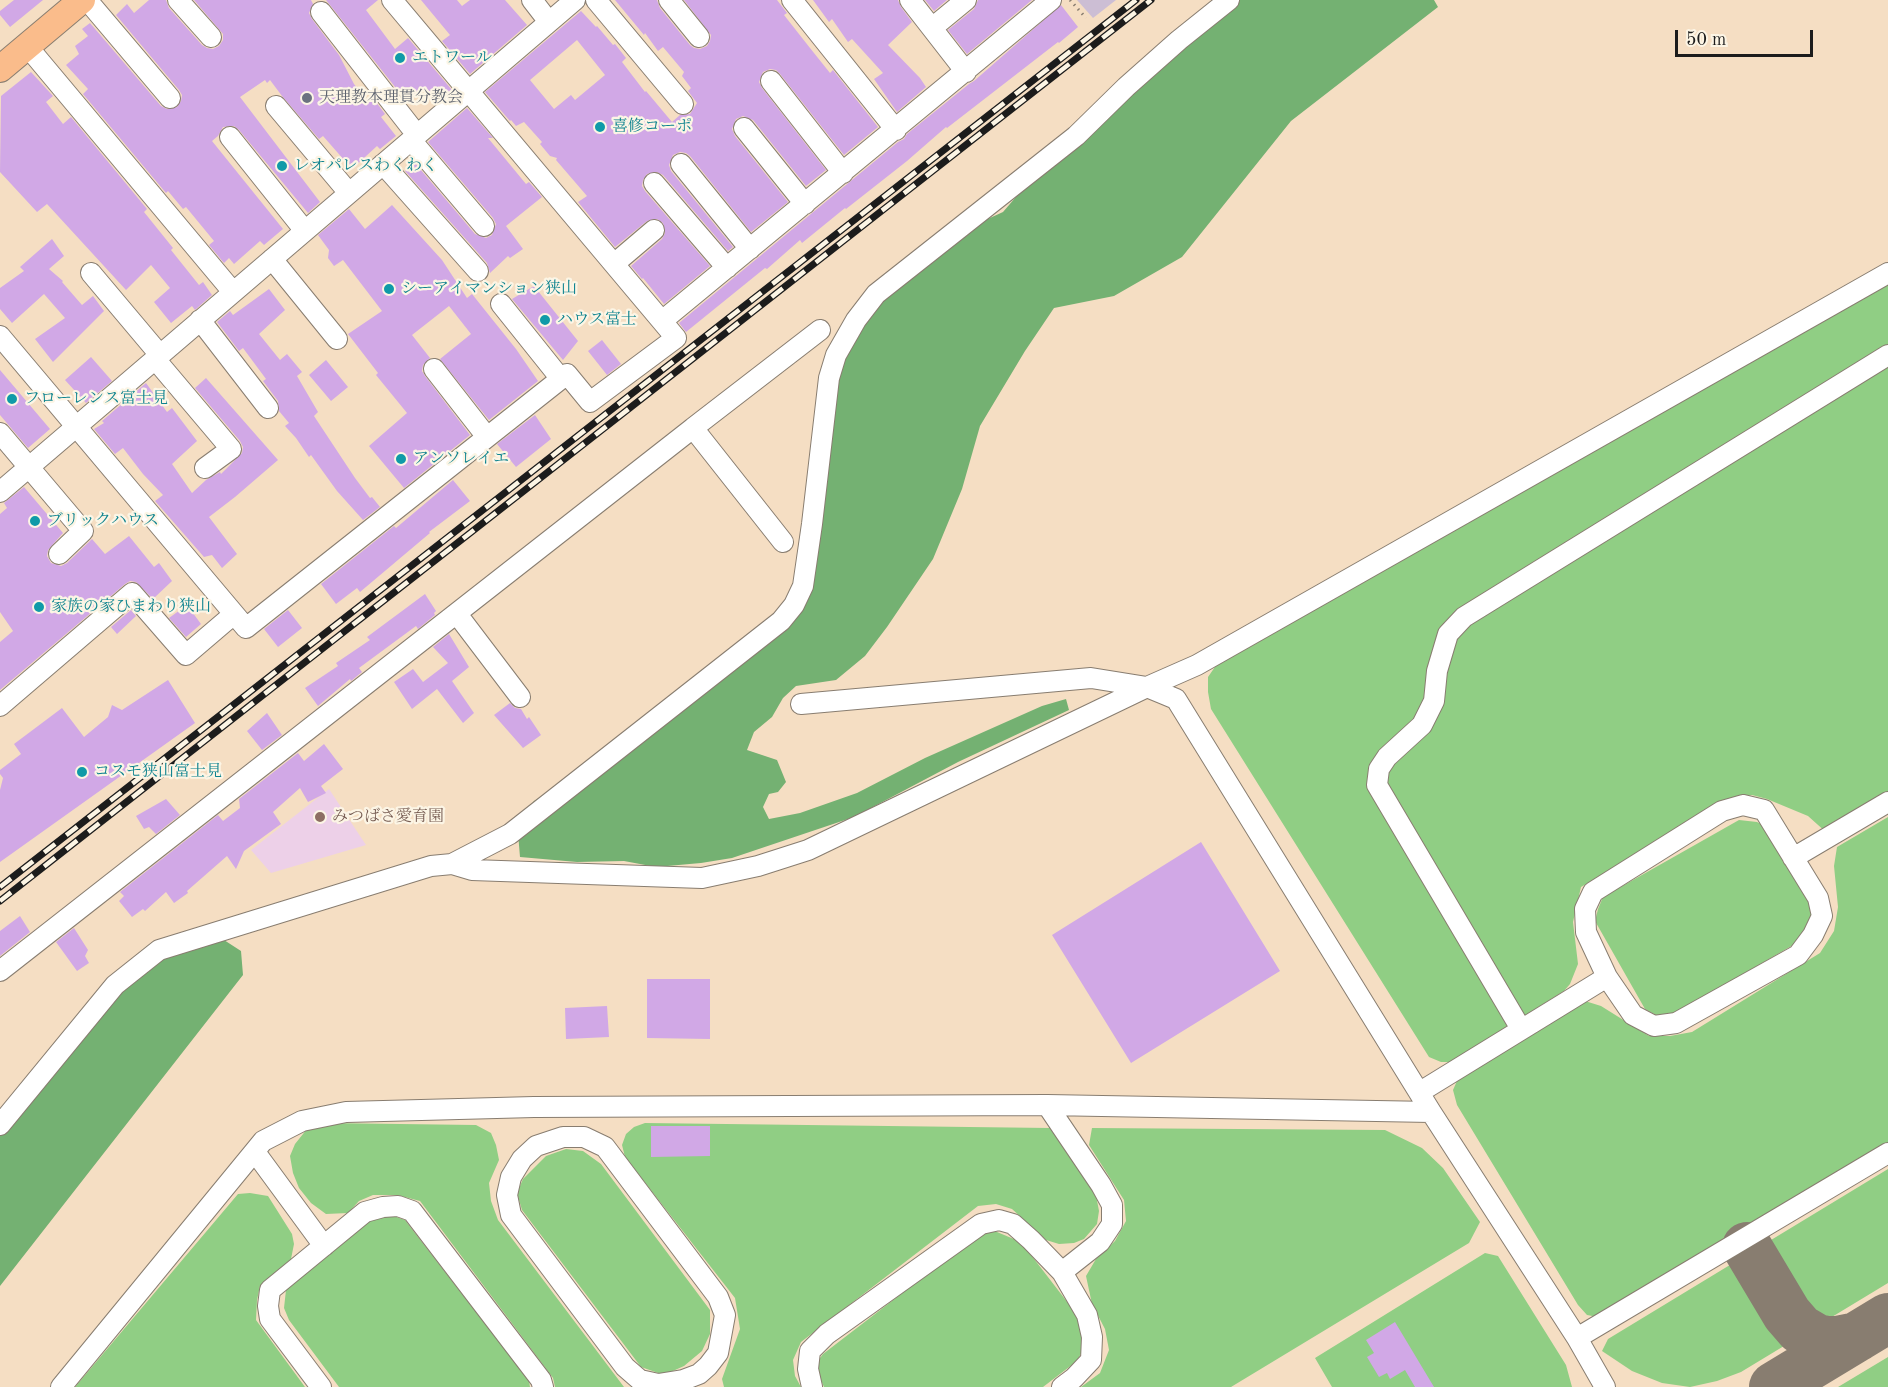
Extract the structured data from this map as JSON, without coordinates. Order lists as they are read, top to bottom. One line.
{"places":["エトワール","天理教本理貫分教会","喜修コーポ","レオパレスわくわく","シーアイマンション狭山","ハウス富士","フローレンス富士見","アンソレイエ","ブリックハウス","家族の家ひまわり狭山","コスモ狭山富士見","みつばさ愛育園"],"scale_bar":"50 m"}
